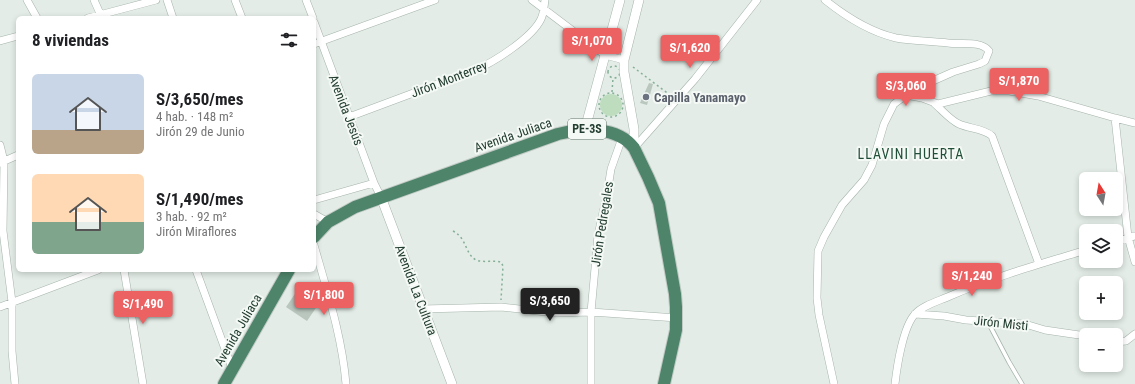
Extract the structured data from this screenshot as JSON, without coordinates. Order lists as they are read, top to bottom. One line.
{"streets":{"highway":["PE-3S","Avenida Juliaca"],"street":["Jirón Monterrey","Avenida Jesús","Jirón Pedregales","Avenida La Cultura","Jirón Misti"]},"crossings":[["Jirón Monterrey","Avenida Jesús"],["Avenida Jesús","Avenida Juliaca"],["Avenida Jesús","Avenida La Cultura"],["Avenida Juliaca","Jirón Pedregales"],["Avenida Juliaca","Avenida La Cultura"]],"districts":["LLAVINI HUERTA"],"places":["Capilla Yanamayo"],"north":"top","page":{"heading":"8 viviendas","price":["S/1,070","S/1,620","S/1,870","S/3,060","S/1,240","S/1,800","S/3,650","S/1,490"],"list":[{"name":"S/3,650/mes","note":"4 hab. · 148 m² · Jirón 29 de Junio"},{"name":"S/1,490/mes","note":"3 hab. · 92 m² · Jirón Miraflores"}],"map_buttons":["+","−"]}}
